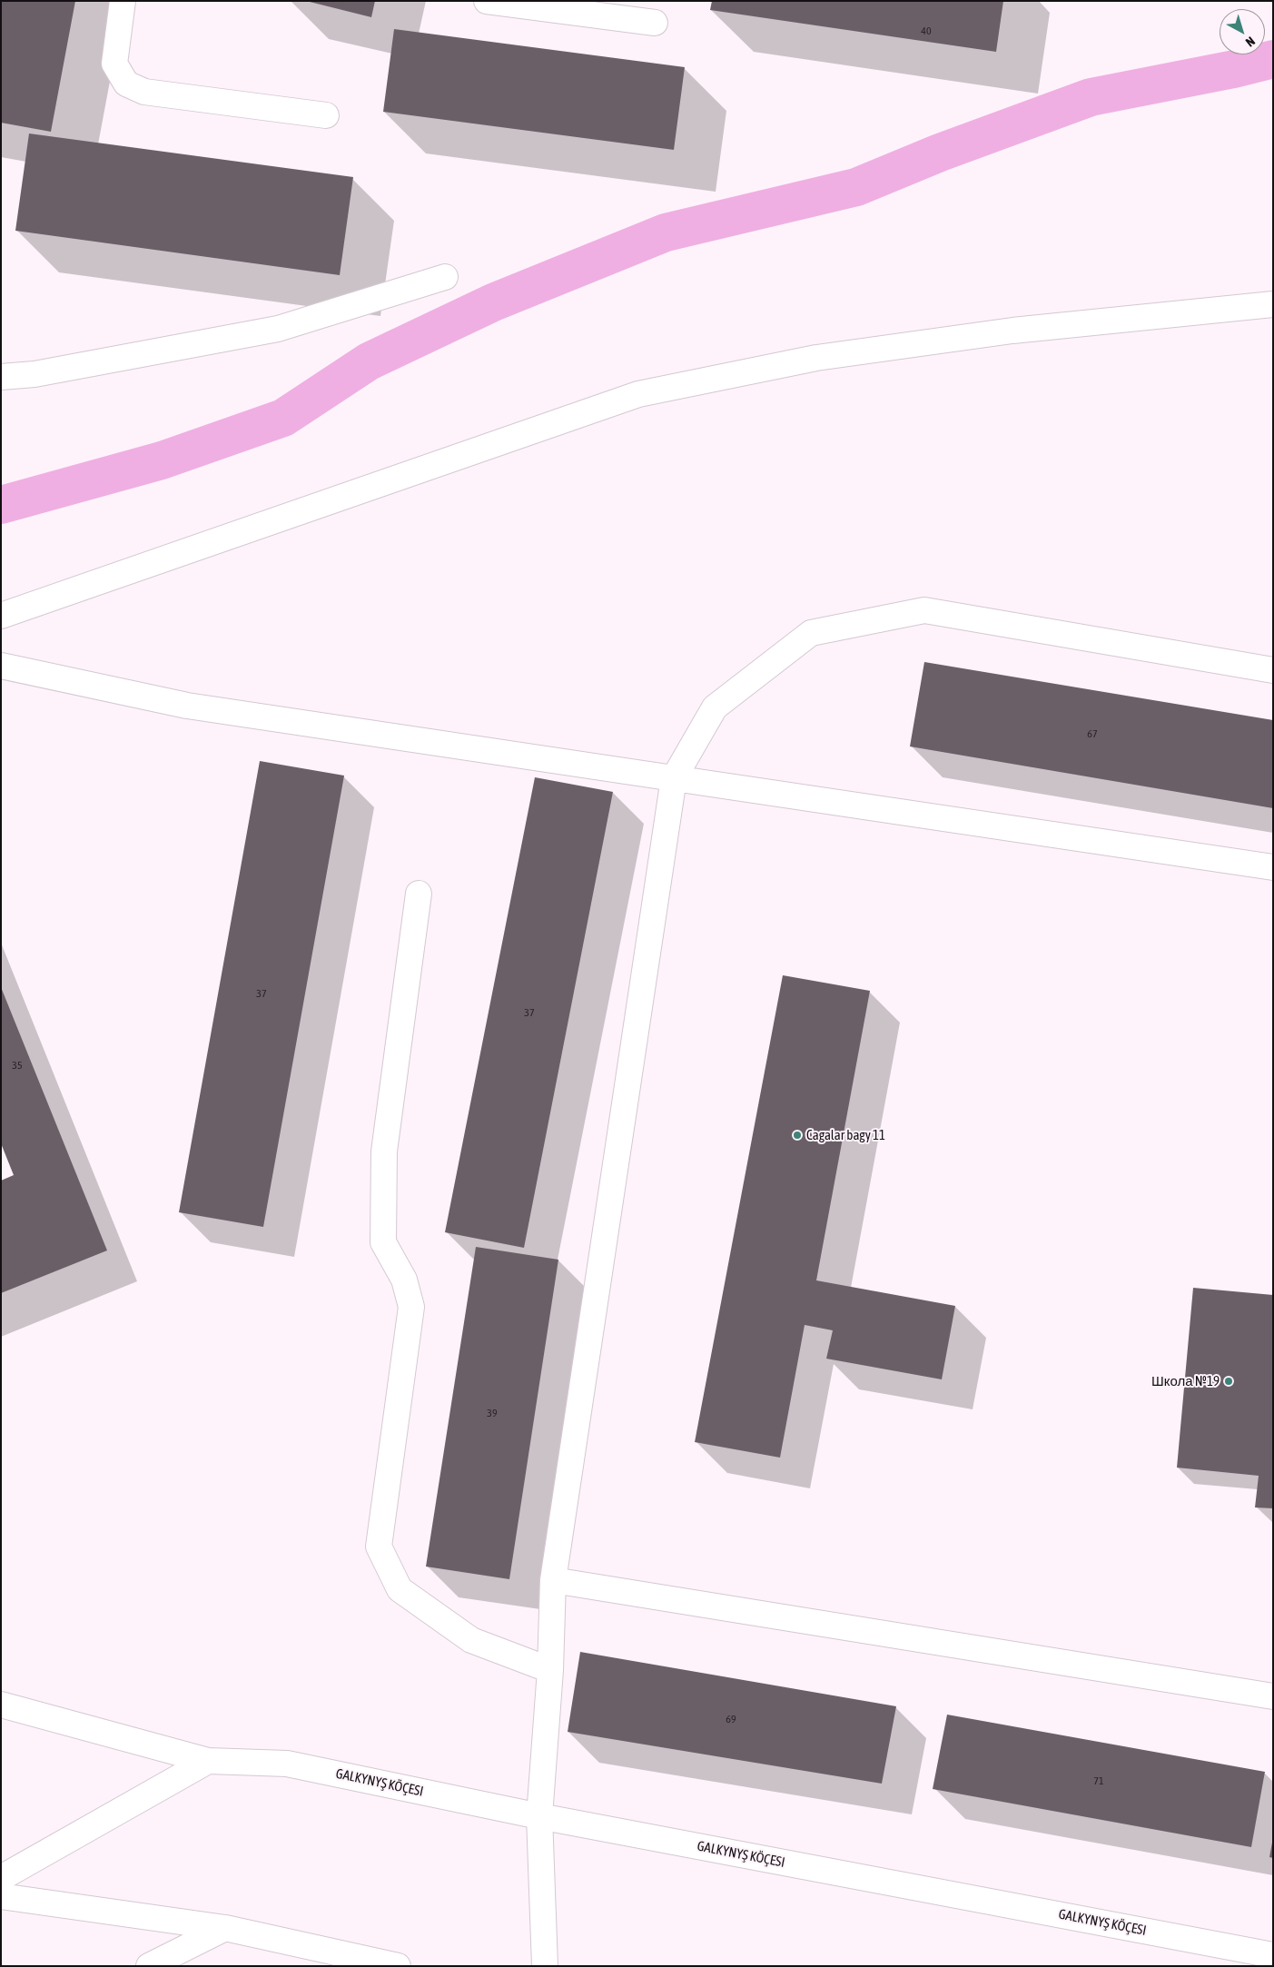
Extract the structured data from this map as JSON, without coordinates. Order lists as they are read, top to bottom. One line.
{"streets":{"street":["GALKYNYŞ KÖÇESI"]},"places":["Cagalar bagy 11","Школа №19"],"house_numbers":["40","67","37","37","35","39","69","71"],"north":"bottom right"}
